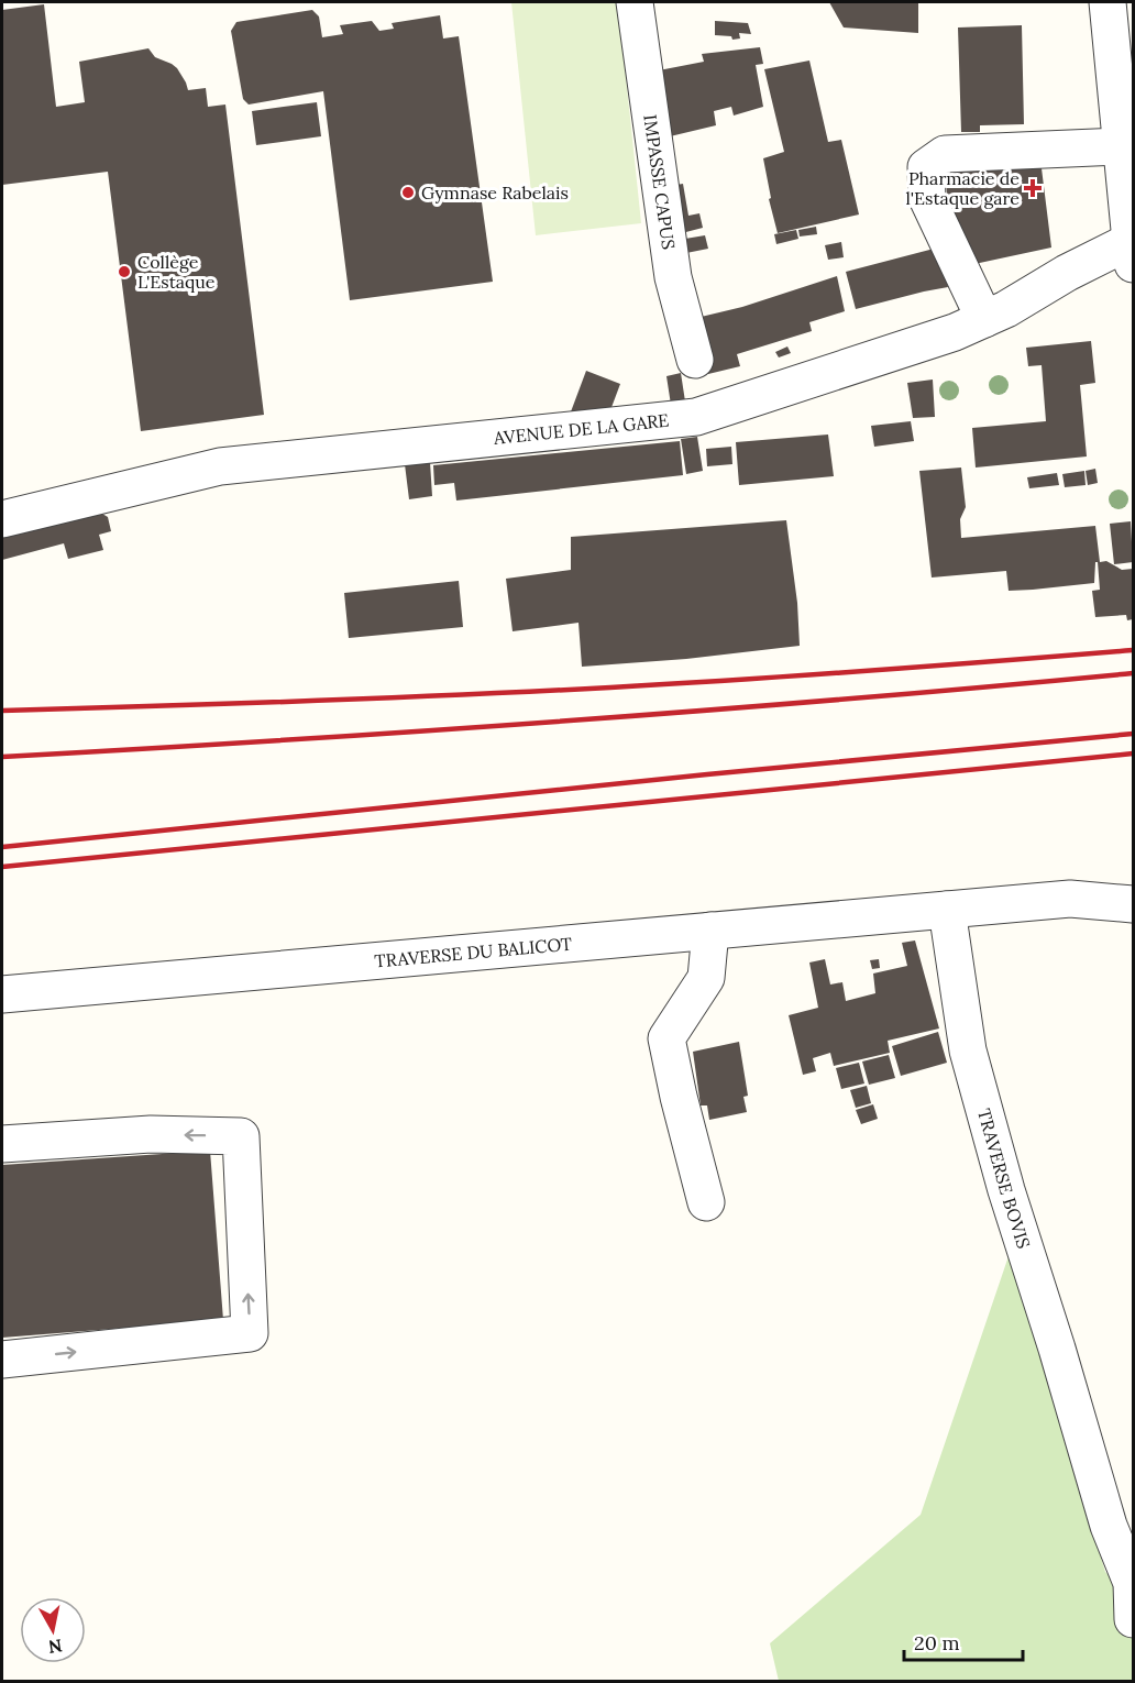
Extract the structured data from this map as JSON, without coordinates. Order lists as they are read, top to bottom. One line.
{"streets":{"street":["IMPASSE CAPUS","AVENUE DE LA GARE","TRAVERSE DU BALICOT","TRAVERSE BOVIS"]},"crossings":[["TRAVERSE DU BALICOT","TRAVERSE BOVIS"]],"places":{"health":["Pharmacie de l'Estaque gare"],"other":["Gymnase Rabelais","Collège L'Estaque"]},"scale_bar":"20 m","north":"bottom"}
